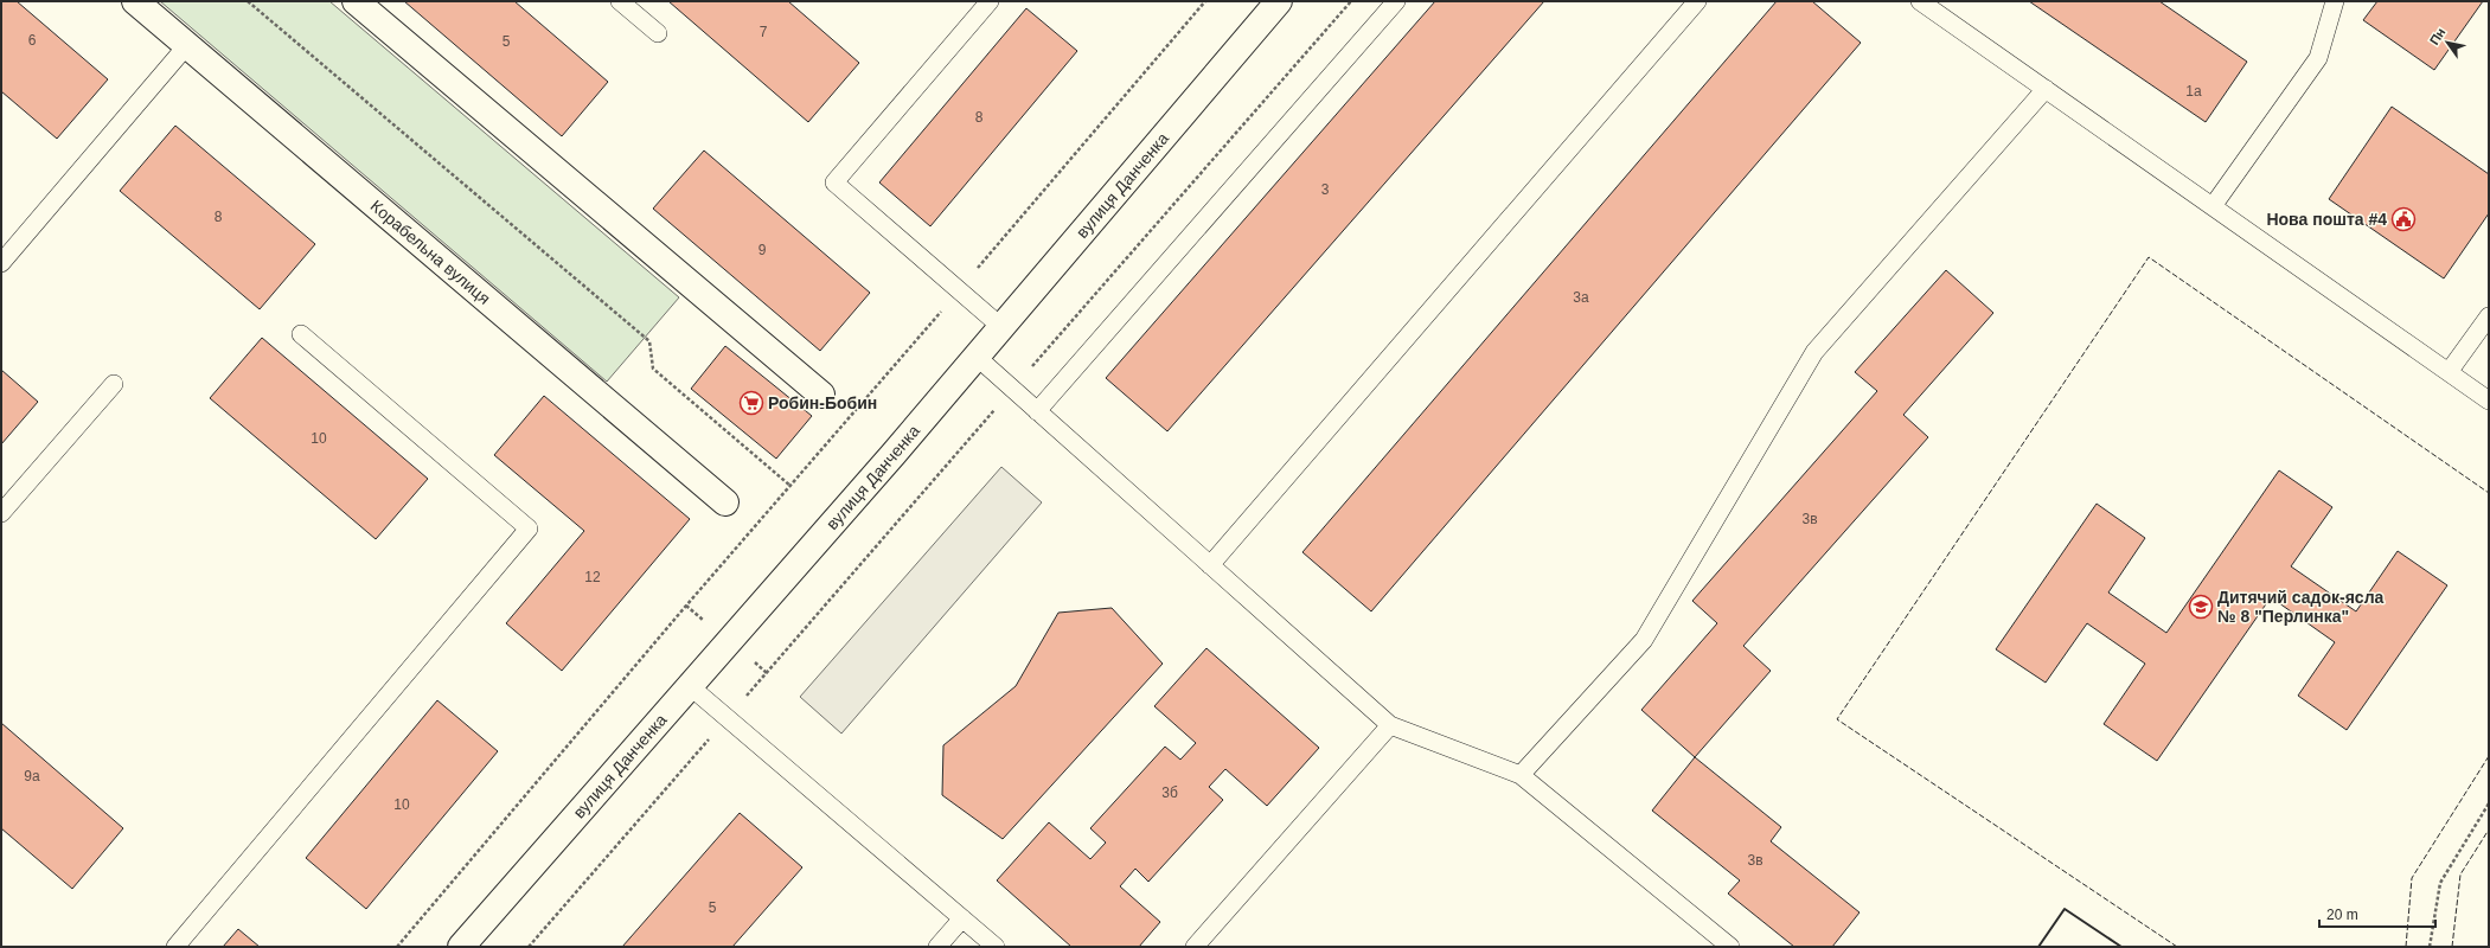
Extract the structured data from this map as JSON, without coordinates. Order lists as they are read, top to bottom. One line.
{"streets":{"street":["вулиця Данченка","Корабельна вулиця"]},"places":{"public building":["Нова пошта #4"],"supermarket":["Робин-Бобин"],"school or university":["Дитячий садок-ясла № 8 \"Перлинка\""]},"house_numbers":["7","6","5","1а","8","3","8","9","3а","10","3в","12","9а","3б","10","3в","5"],"scale_bar":"20 m","north":"top left"}
